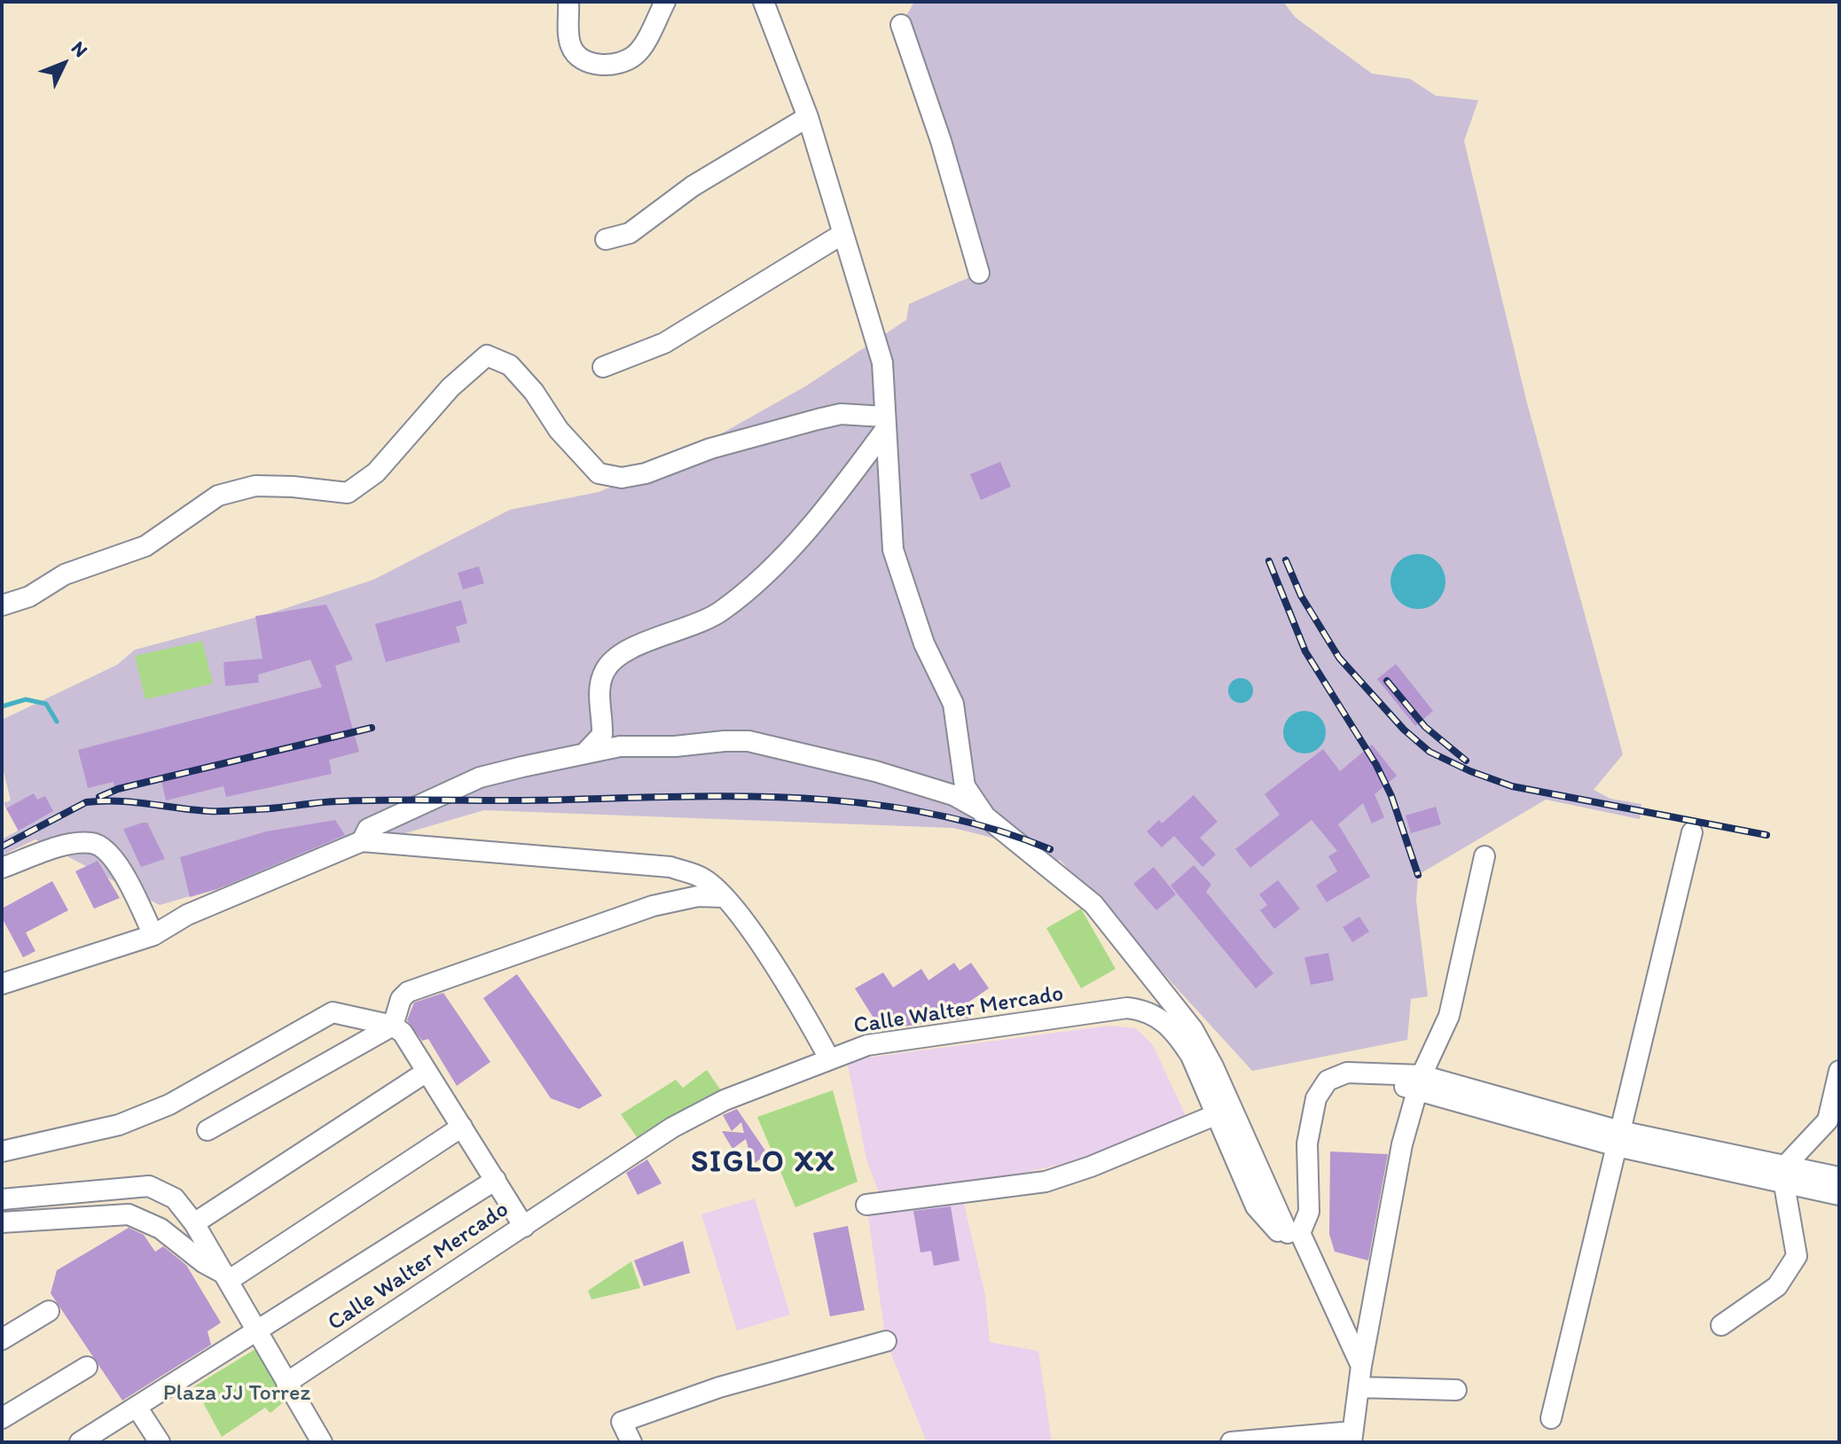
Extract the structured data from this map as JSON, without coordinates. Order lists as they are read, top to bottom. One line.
{"streets":{"street":["Calle Walter Mercado"]},"districts":["SIGLO XX"],"parks":["Plaza JJ Torrez"],"north":"top right"}
